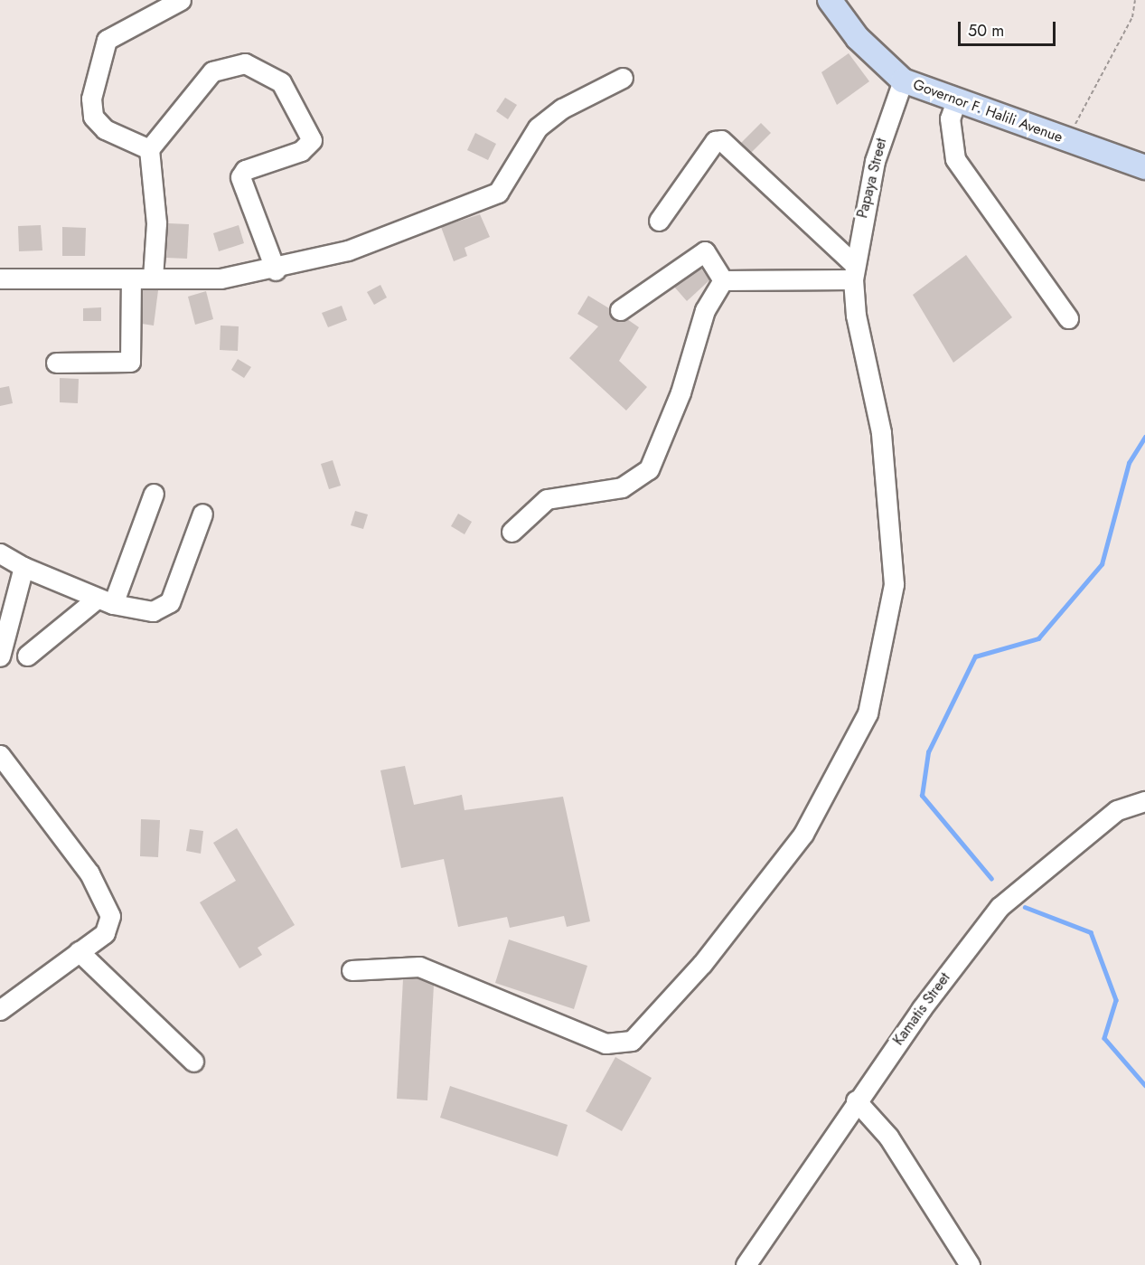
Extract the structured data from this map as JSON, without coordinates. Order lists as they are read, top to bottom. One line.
{"streets":{"main road":["Governor F. Halili Avenue"],"street":["Papaya Street","Kamatis Street"]},"crossings":[["Governor F. Halili Avenue","Papaya Street"]],"scale_bar":"50 m"}
